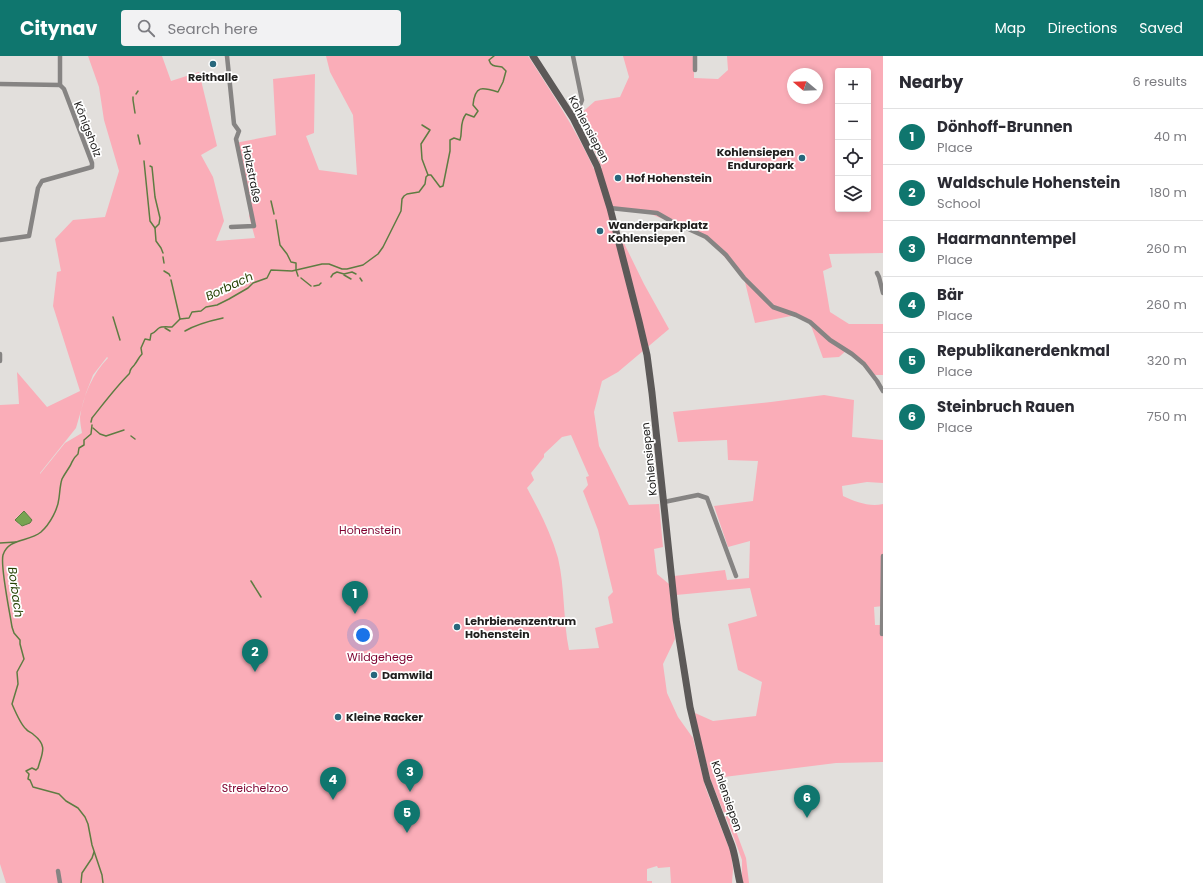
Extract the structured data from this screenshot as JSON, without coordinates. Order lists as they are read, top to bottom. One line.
{"streets":{"street":["Königsholz","Kohlensiepen","Holzstraße"]},"water":["Borbach"],"parks":["Hohenstein","Wildgehege","Streichelzoo"],"places":["Reithalle","Kohlensiepen Enduropark","Hof Hohenstein","Wanderparkplatz Kohlensiepen","Lehrbienenzentrum Hohenstein","Damwild","Kleine Racker"],"north":"left","page":{"header":"Citynav","search":"Search here","nav":["Map","Directions","Saved"],"heading":["Nearby","6 results"],"map_buttons":["+","−"],"list":[{"mark":"1","name":"Dönhoff-Brunnen","note":"Place","value":"40 m"},{"mark":"2","name":"Waldschule Hohenstein","note":"School","value":"180 m"},{"mark":"3","name":"Haarmanntempel","note":"Place","value":"260 m"},{"mark":"4","name":"Bär","note":"Place","value":"260 m"},{"mark":"5","name":"Republikanerdenkmal","note":"Place","value":"320 m"},{"mark":"6","name":"Steinbruch Rauen","note":"Place","value":"750 m"}],"pins":["1","2","3","4","6","5"]}}
